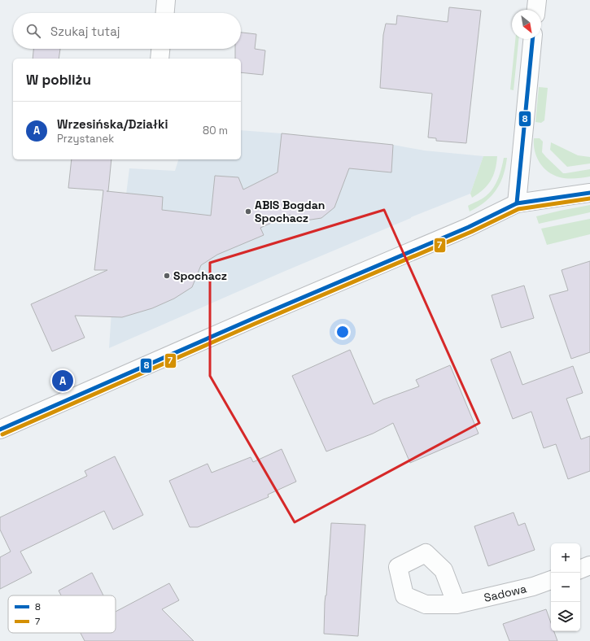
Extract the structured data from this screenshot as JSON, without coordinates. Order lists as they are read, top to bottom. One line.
{"streets":{"street":["Sadowa"]},"places":["ABIS Bogdan Spochacz","Spochacz"],"lines":["transit line 8","transit line 7"],"legend":["8","7"],"north":"bottom right","page":{"search":"Szukaj tutaj","heading":"W pobliżu","list":[{"mark":"A","name":"Wrzesińska/Działki","note":"Przystanek","value":"80 m"}],"pins":"A","map_buttons":["+","−"]}}
